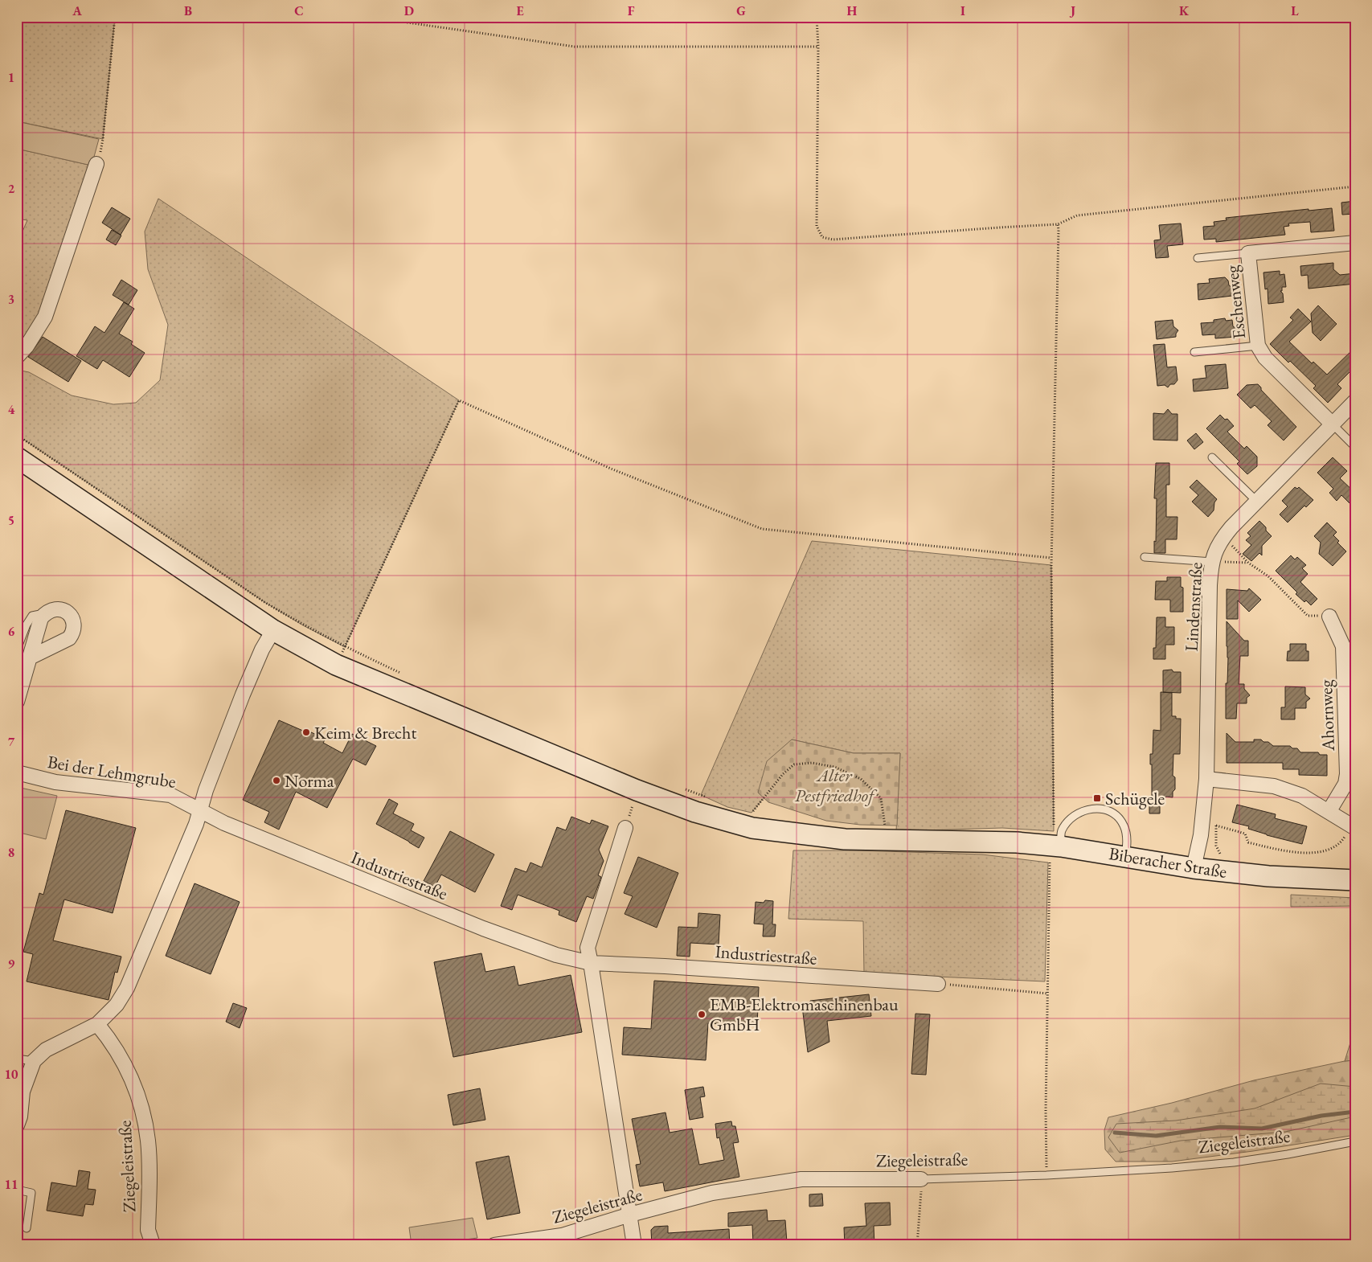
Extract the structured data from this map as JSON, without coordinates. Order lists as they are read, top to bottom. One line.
{"streets":{"street":["Eschenweg","Lindenstraße","Ahornweg","Bei der Lehmgrube","Biberacher Straße","Industriestraße","Ziegeleistraße"]},"crossings":[["Eschenweg","Lindenstraße"],["Lindenstraße","Biberacher Straße"],["Bei der Lehmgrube","Industriestraße"]],"parks":["Alter Pestfriedhof"],"places":{"other":["Keim & Brecht","Norma","EMB-Elektromaschinenbau GmbH"],"transit":["Schügele"]},"grid":{"columns":["A","B","C","D","E","F","G","H","I","J","K","L"],"rows":["1","2","3","4","5","6","7","8","9","10","11"]}}
